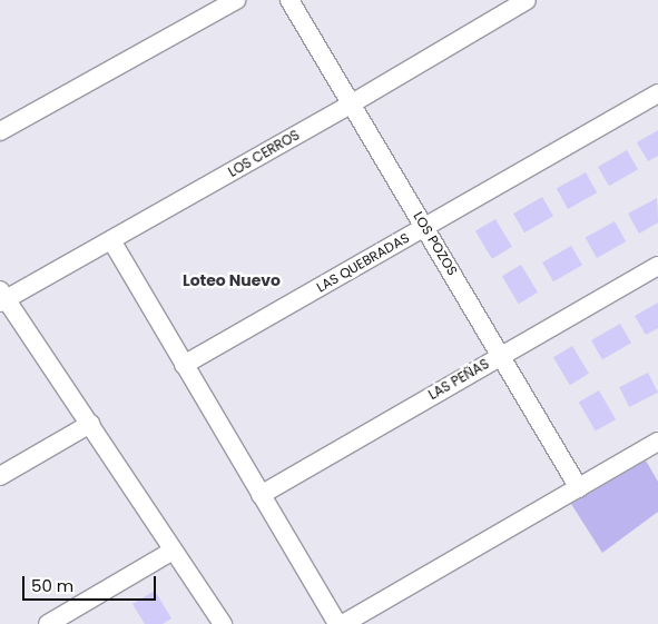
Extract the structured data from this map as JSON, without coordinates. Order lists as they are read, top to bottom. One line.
{"streets":{"street":["LOS CERROS","LOS POZOS","LAS QUEBRADAS","LAS PEÑAS"]},"crossings":[["LOS CERROS","LOS POZOS"],["LOS POZOS","LAS QUEBRADAS"],["LOS POZOS","LAS PEÑAS"]],"districts":["Loteo Nuevo"],"scale_bar":"50 m"}
